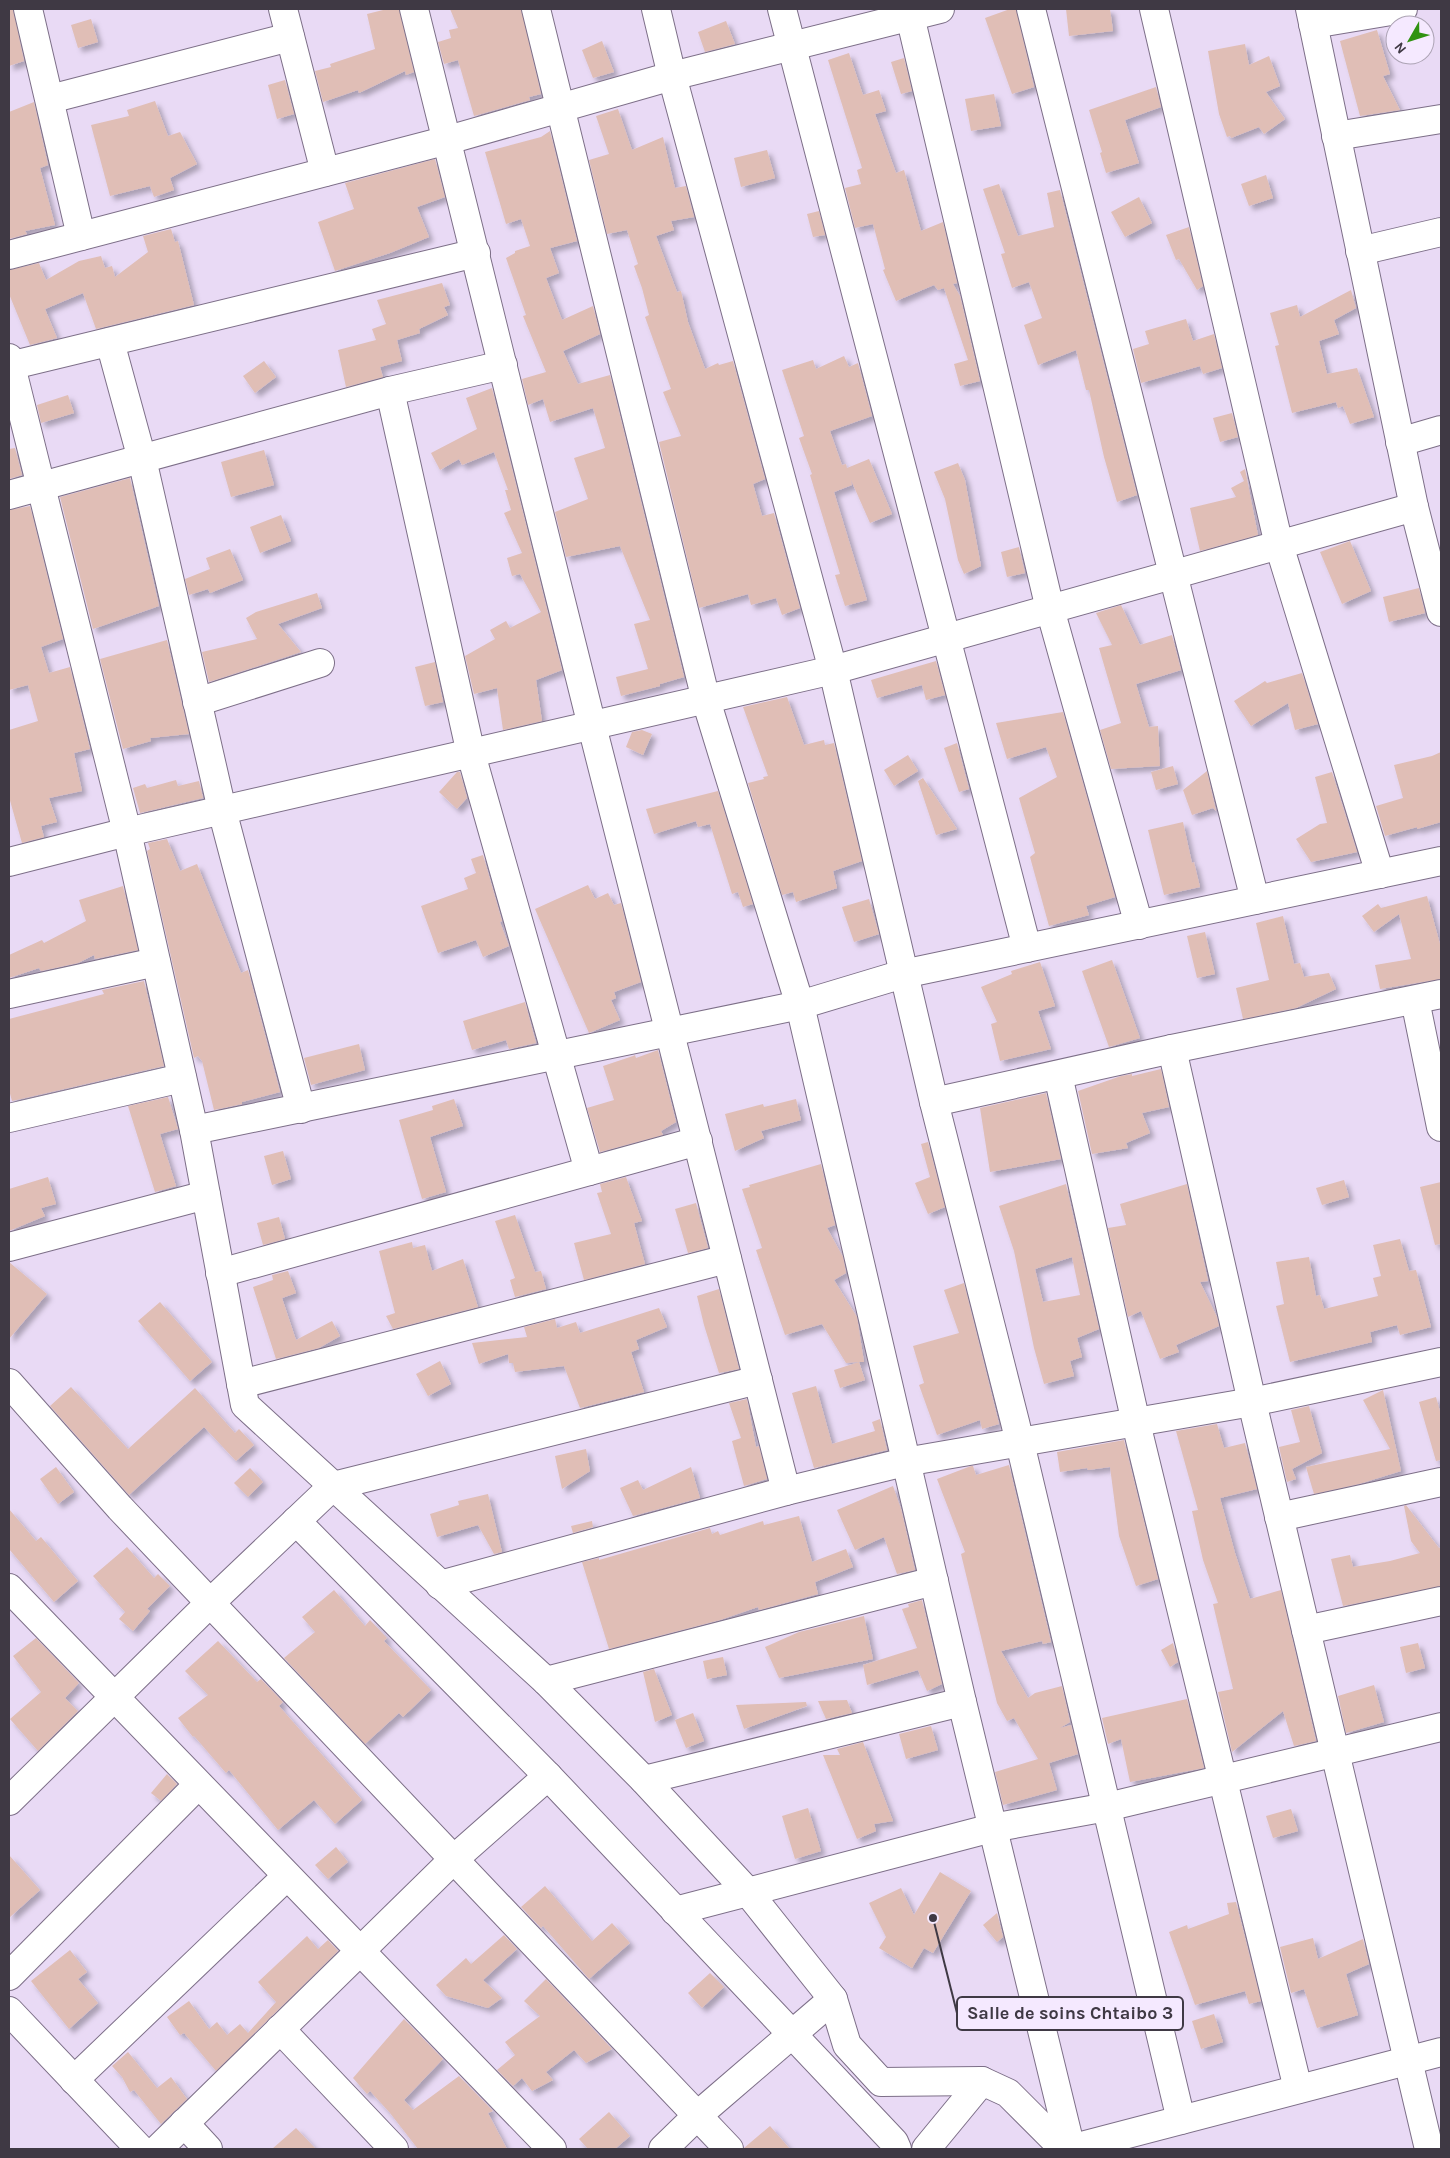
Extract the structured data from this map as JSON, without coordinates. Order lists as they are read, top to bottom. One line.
{"places":["Salle de soins Chtaibo 3"],"north":"bottom left"}
